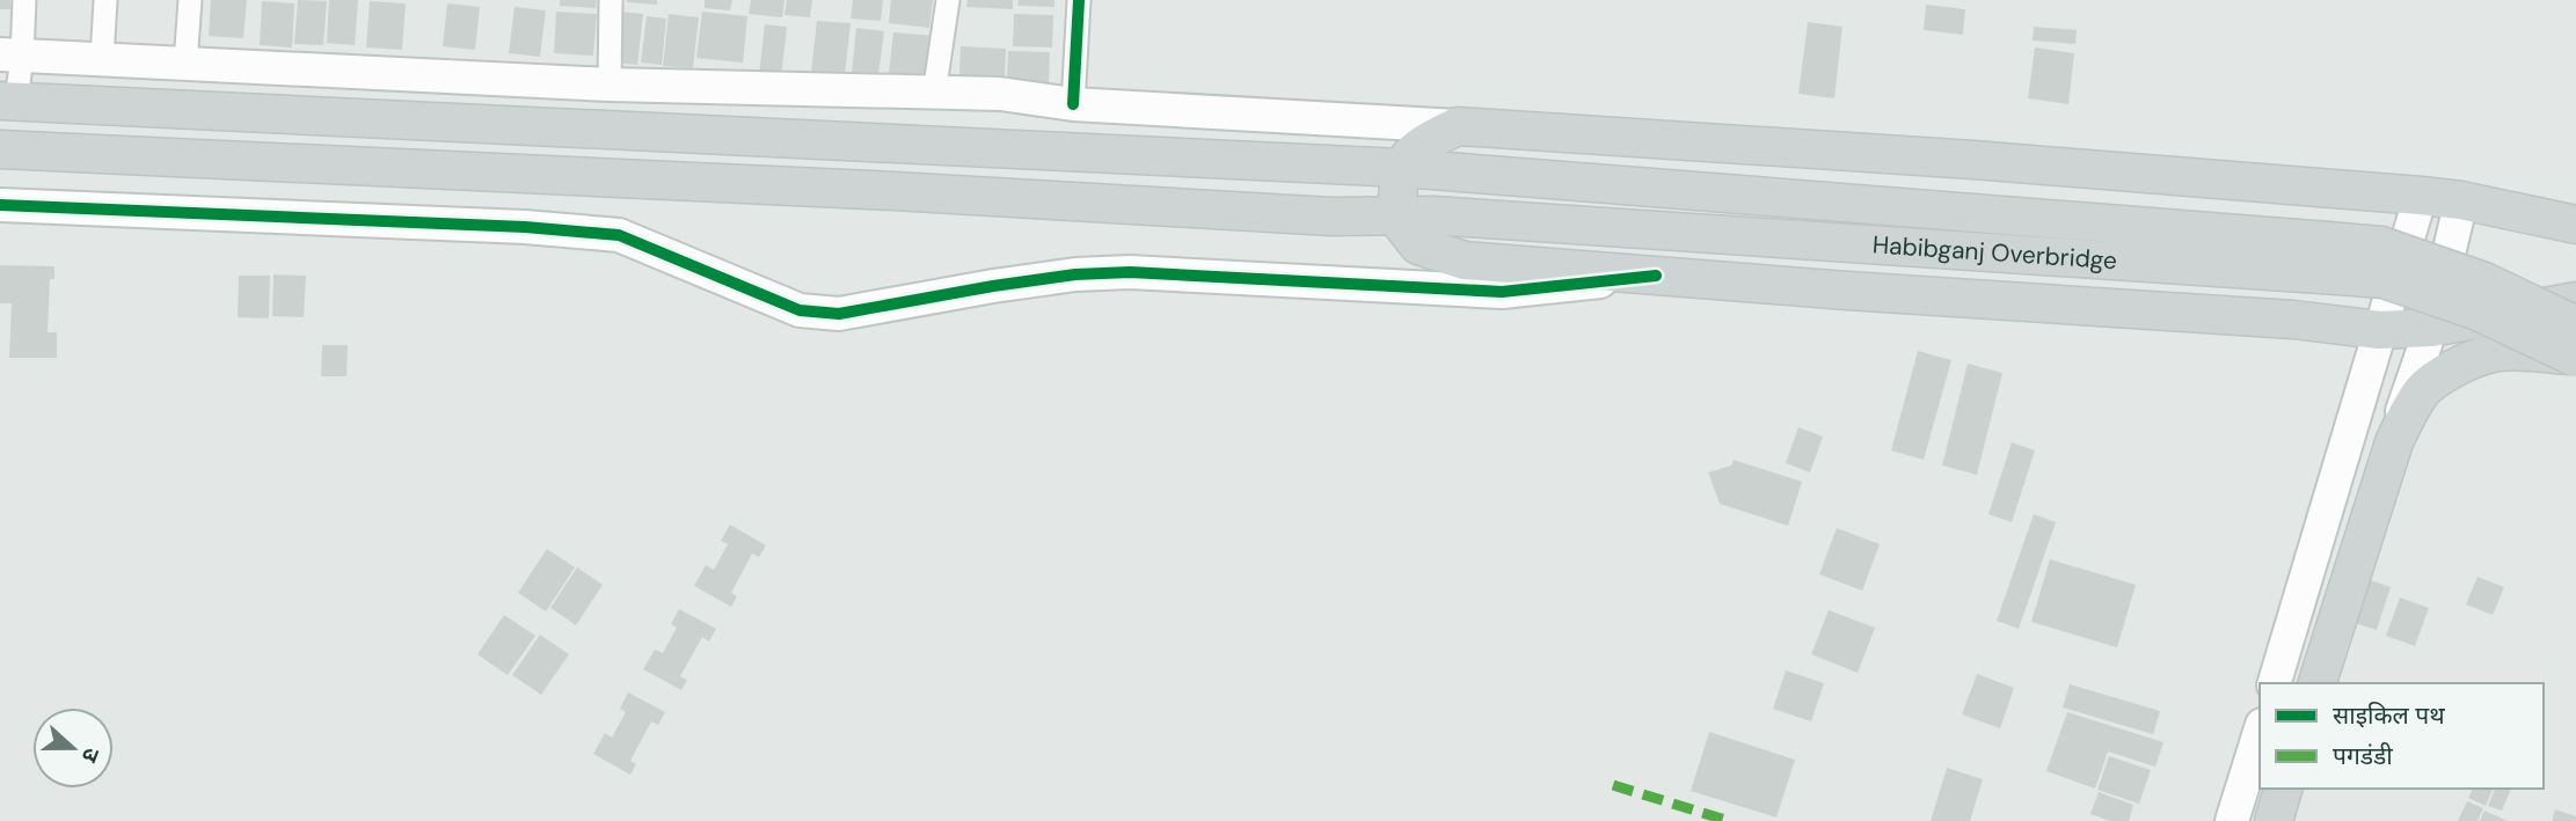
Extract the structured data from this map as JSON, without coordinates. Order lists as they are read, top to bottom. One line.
{"streets":{"main road":["Habibganj Overbridge"]},"legend":["साइकिल पथ","पगडंडी"],"north":"right"}
